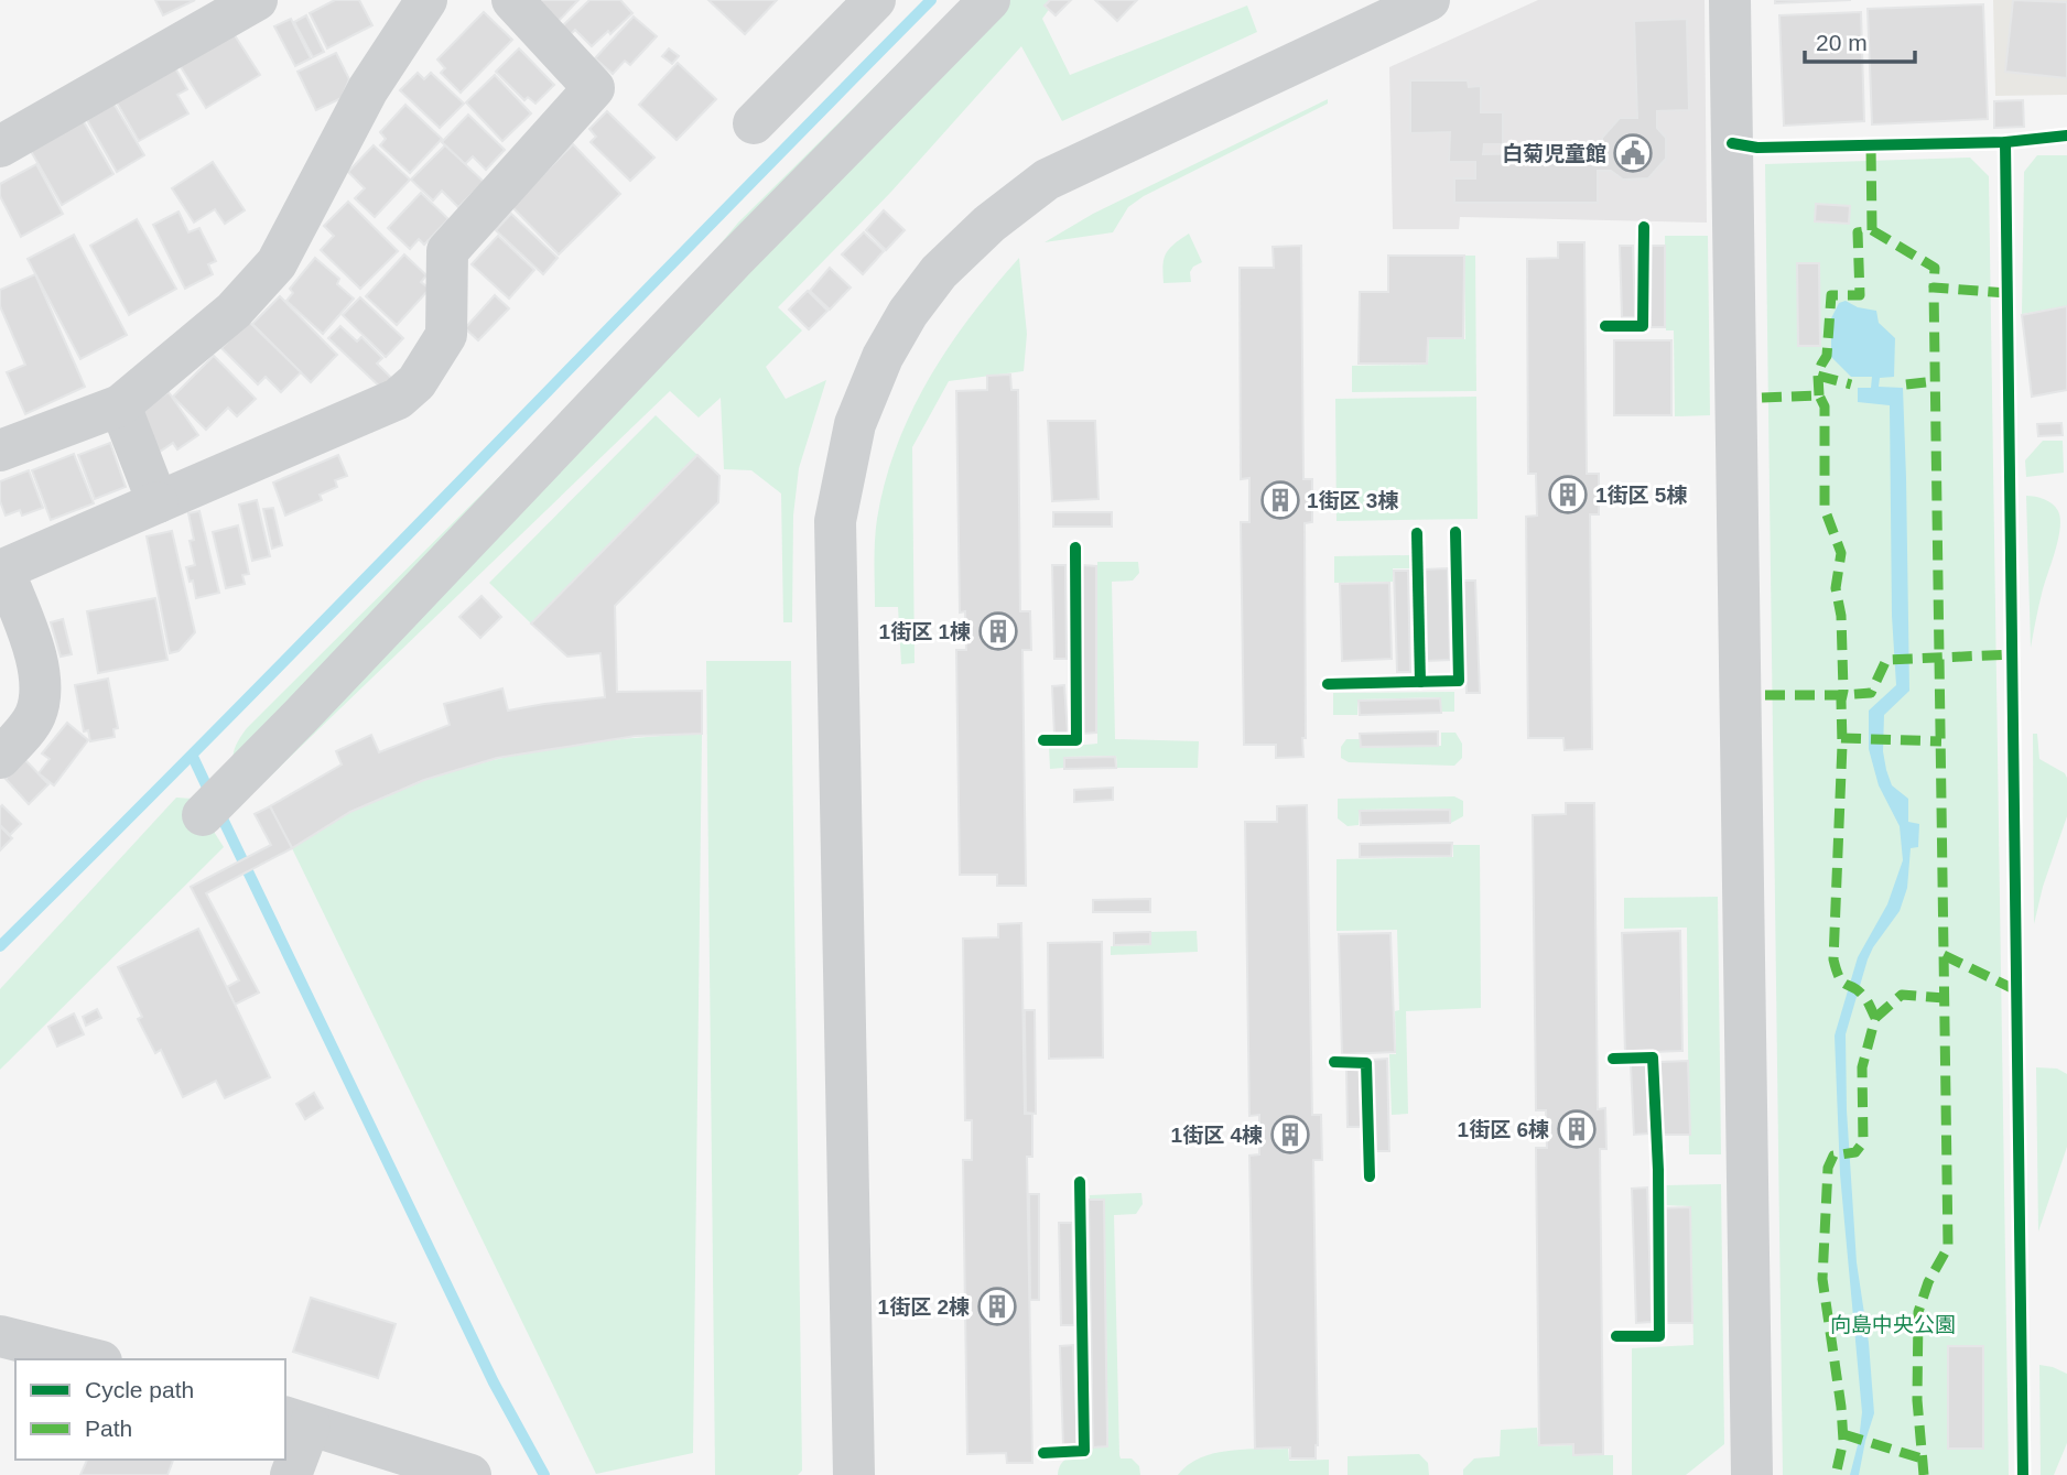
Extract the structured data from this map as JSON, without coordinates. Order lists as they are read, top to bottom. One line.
{"parks":["向島中央公園"],"places":{"public building":["白菊児童館"],"building":["1街区 5棟","1街区 3棟","1街区 1棟","1街区 6棟","1街区 4棟","1街区 2棟"]},"legend":["Cycle path","Path"],"scale_bar":"20 m"}
